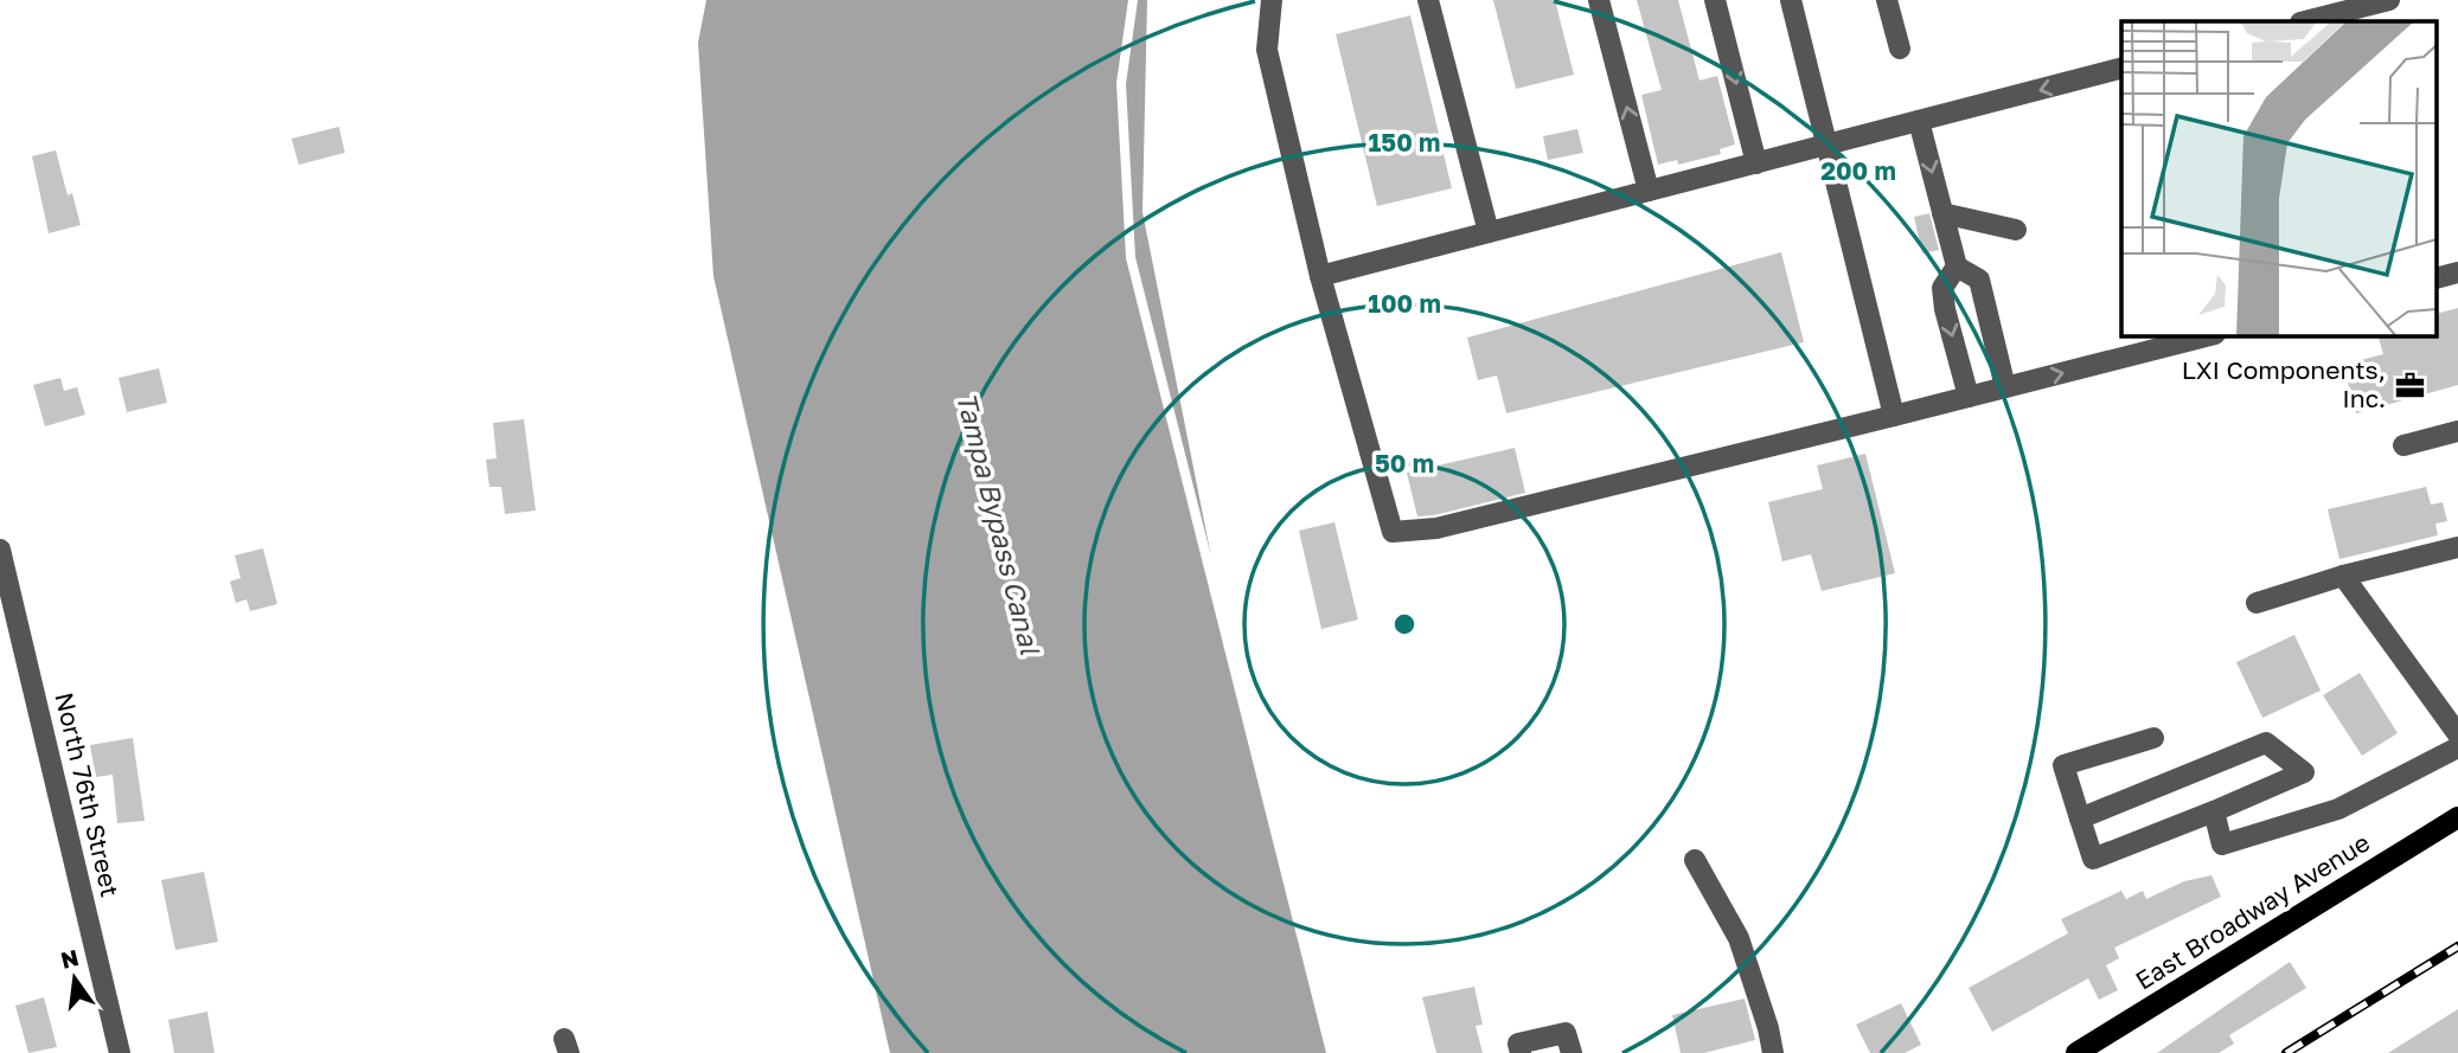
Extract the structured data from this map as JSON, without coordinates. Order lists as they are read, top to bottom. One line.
{"streets":{"main road":["East Broadway Avenue"],"street":["North 76th Street"]},"water":["Tampa Bypass Canal"],"places":{"office":["LXI Components, Inc."]},"north":"top","rings":["150 m","200 m","100 m","50 m"]}
